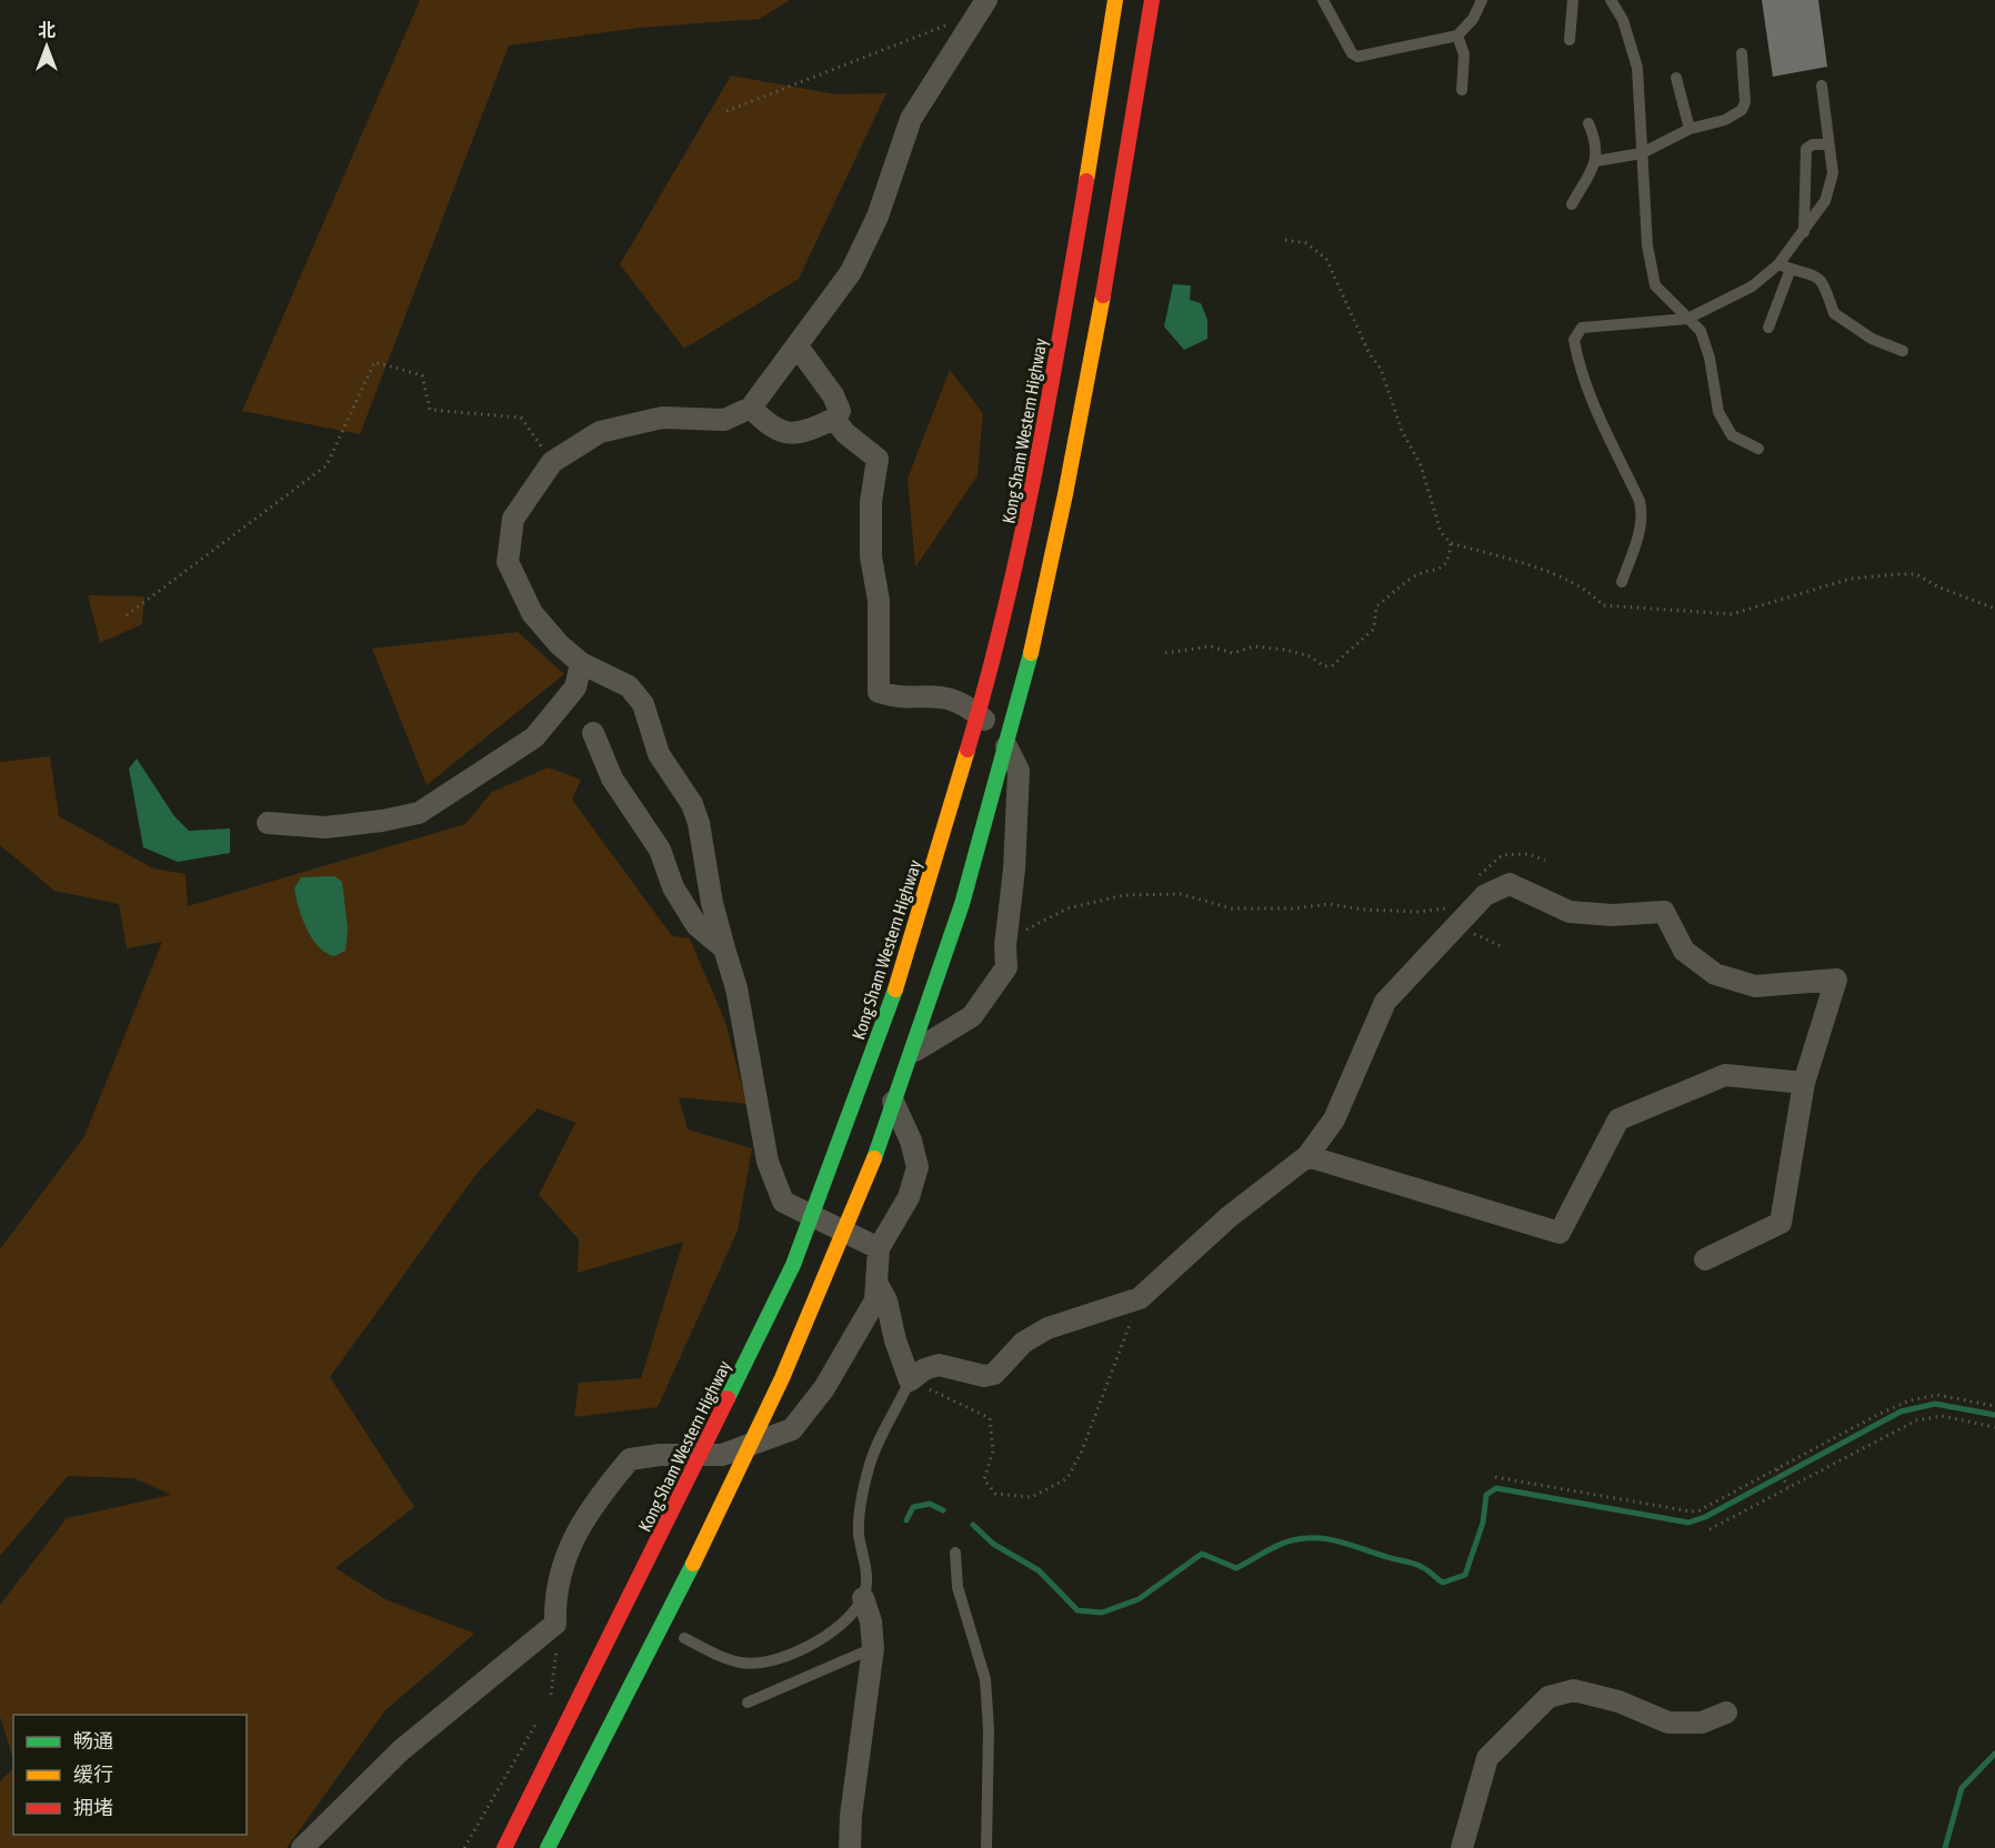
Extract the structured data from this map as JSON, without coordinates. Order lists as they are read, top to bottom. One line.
{"streets":{"highway":["Kong Sham Western Highway"]},"legend":["畅通","缓行","拥堵"],"north":"top"}
